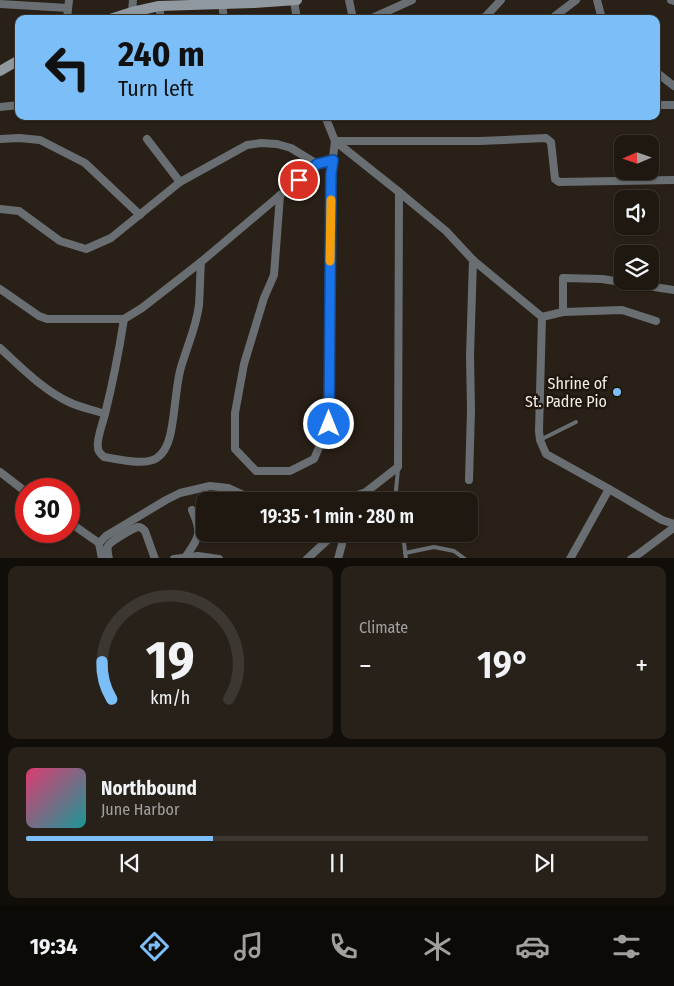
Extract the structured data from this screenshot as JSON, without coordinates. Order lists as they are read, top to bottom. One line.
{"places":["Shrine of St. Padre Pio"],"north":"left","page":{"turn":["240 m","Turn left"],"limit":"30","trip":"19:35 · 1 min · 280 m","tile":"Climate","heat":["−","19°","+"],"song":["Northbound","June Harbor"],"tabs":"19:34","gauge":["19","km/h"]}}
